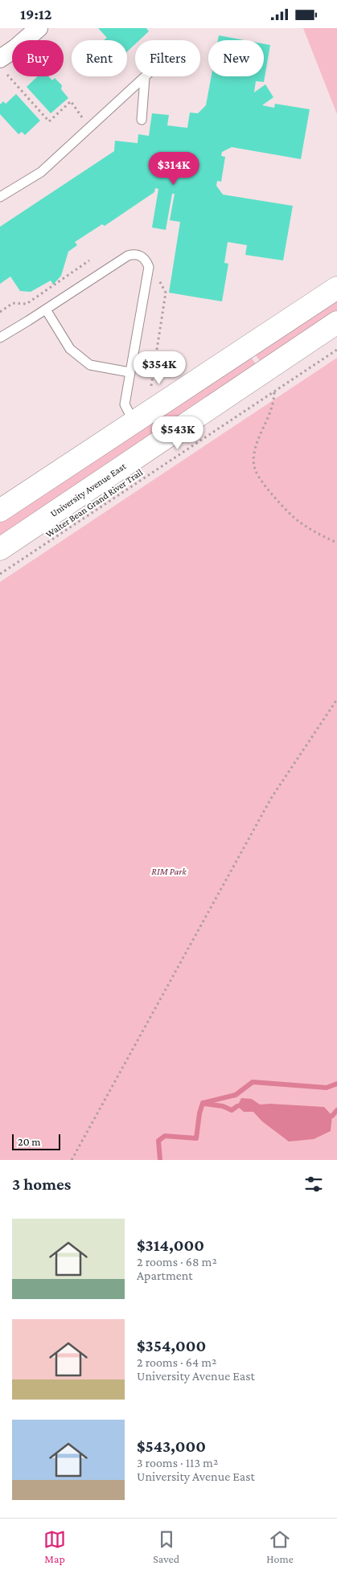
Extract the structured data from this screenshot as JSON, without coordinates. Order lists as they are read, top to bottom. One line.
{"streets":{"main road":["University Avenue East"],"path":["Walter Bean Grand River Trail"]},"parks":["RIM Park"],"scale_bar":"20 m","page":{"status":"19:12","chip":["Buy","Rent","Filters","New"],"price":["$314K","$354K","$543K"],"scale":"20 m","heading":"3 homes","list":[{"name":"$314,000","note":"2 rooms · 68 m² · Apartment"},{"name":"$354,000","note":"2 rooms · 64 m² · University Avenue East"},{"name":"$543,000","note":"3 rooms · 113 m² · University Avenue East"}],"tabs":["Map","Saved","Home"]}}
